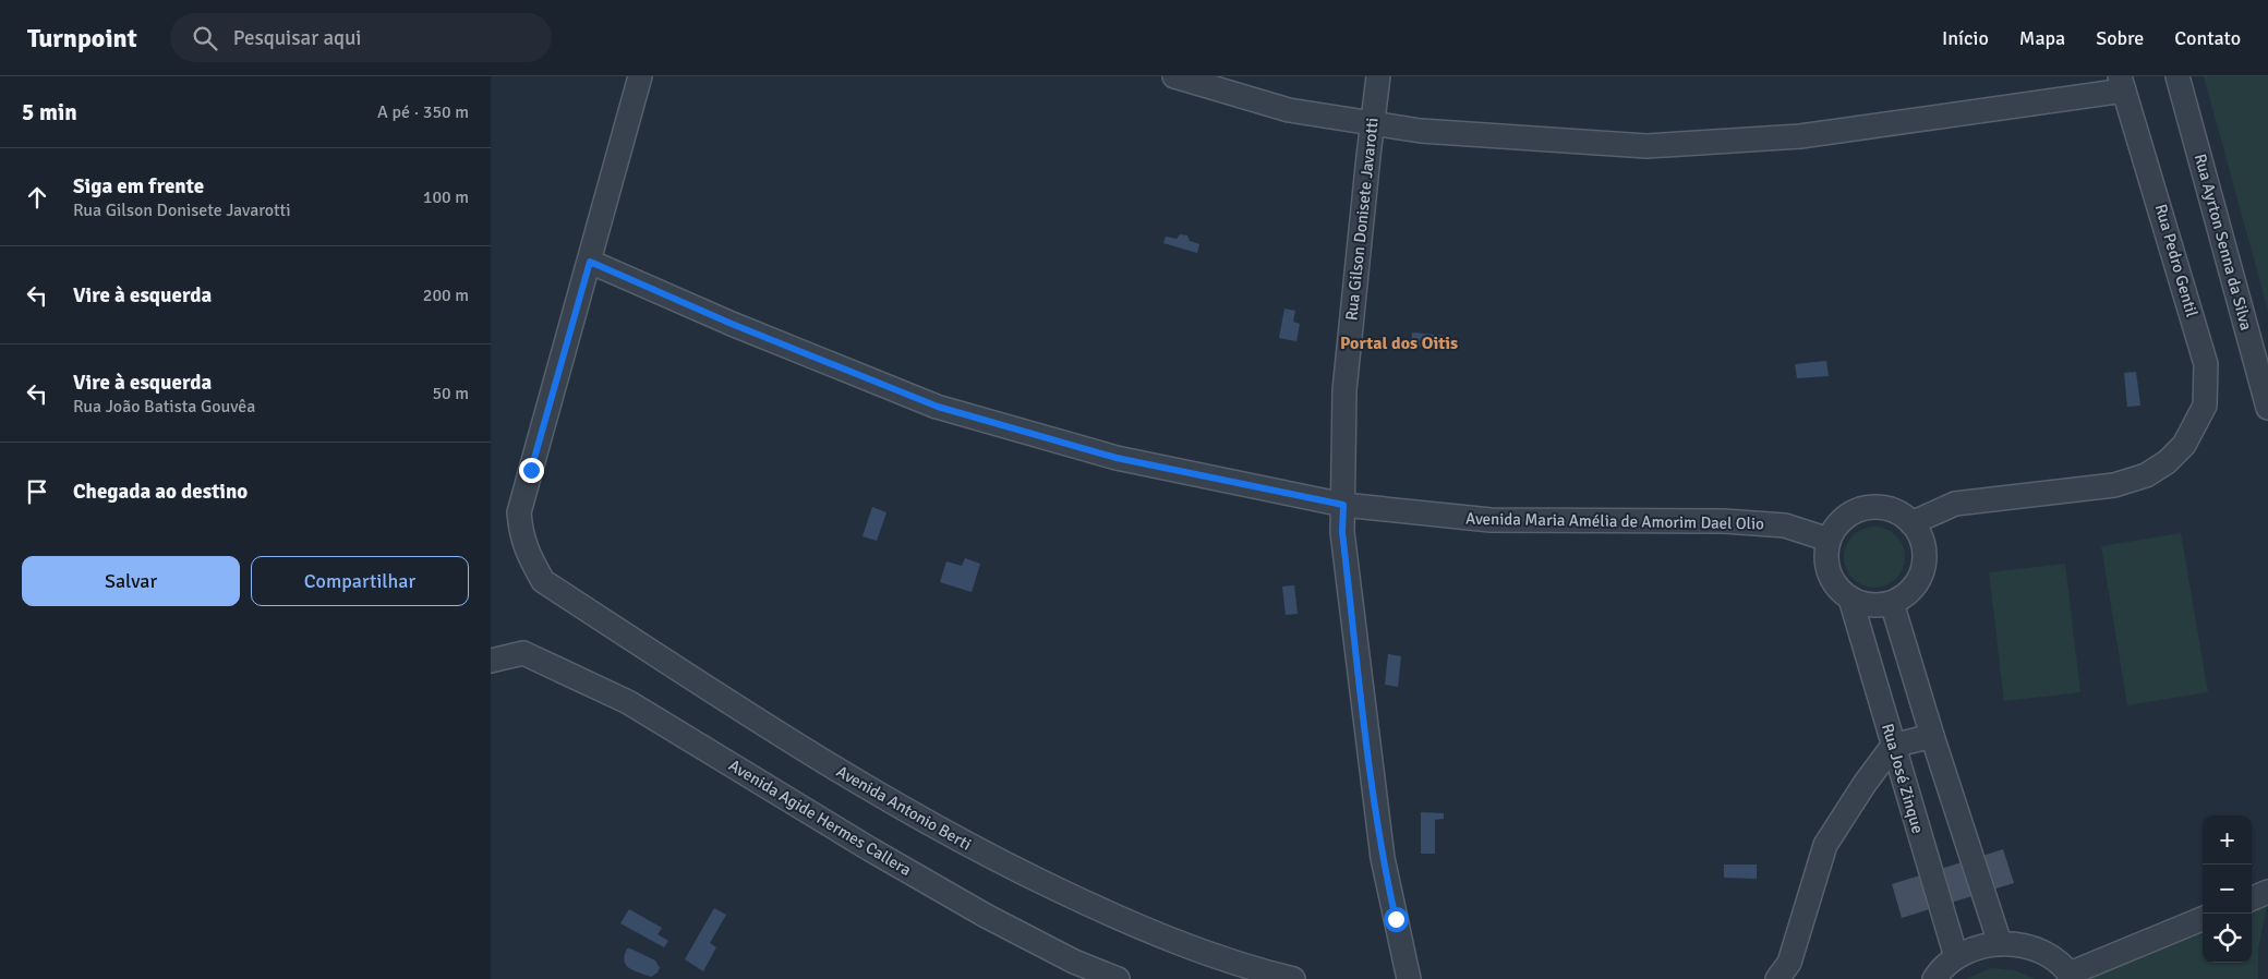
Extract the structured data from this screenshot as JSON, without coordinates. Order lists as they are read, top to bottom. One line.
{"streets":{"street":["Rua Gilson Donisete Javarotti","Rua Ayrton Senna da Silva","Rua Pedro Gentil","Avenida Maria Amélia de Amorim Dael Olio","Rua José Zinque","Avenida Antonio Berti","Avenida Agide Hermes Callera"]},"crossings":[["Rua Gilson Donisete Javarotti","Avenida Maria Amélia de Amorim Dael Olio"],["Rua Pedro Gentil","Avenida Maria Amélia de Amorim Dael Olio"],["Rua Pedro Gentil","Rua José Zinque"],["Avenida Maria Amélia de Amorim Dael Olio","Rua José Zinque"],["Avenida Maria Amélia de Amorim Dael Olio","Avenida Antonio Berti"]],"districts":["Portal dos Oitis"],"page":{"header":"Turnpoint","search":"Pesquisar aqui","nav":["Início","Mapa","Sobre","Contato"],"heading":["5 min","A pé · 350 m"],"list":[["Siga em frente","Rua Gilson Donisete Javarotti","100 m"],["Vire à esquerda","200 m"],["Vire à esquerda","Rua João Batista Gouvêa","50 m"],"Chegada ao destino"],"buttons":["Salvar","Compartilhar"],"map_buttons":["+","−"]}}
